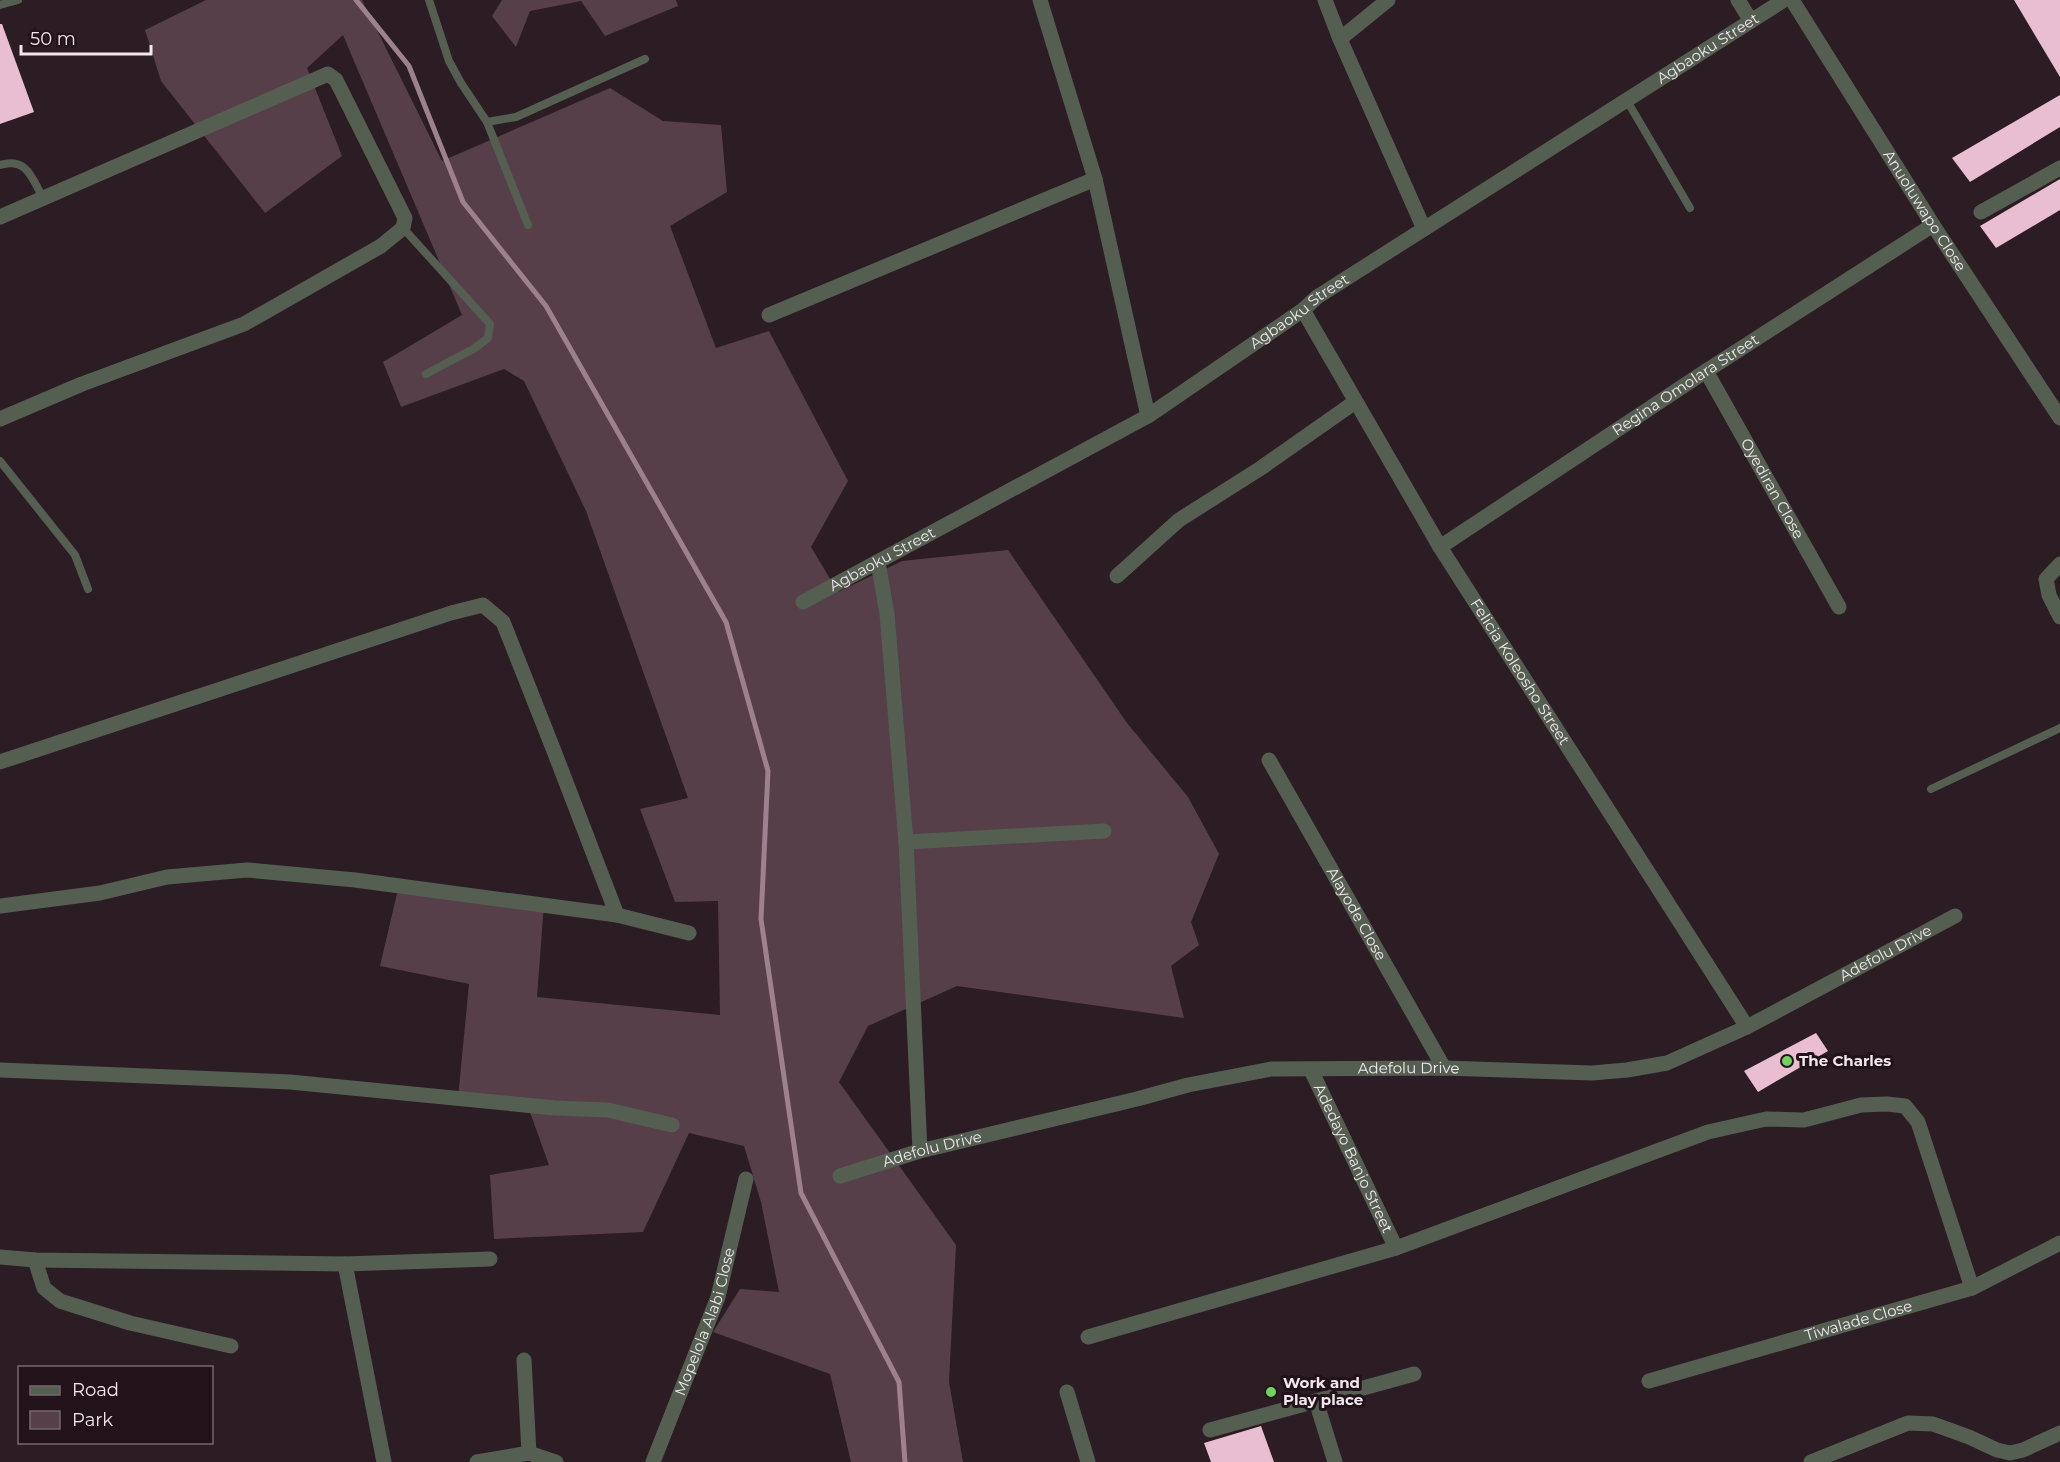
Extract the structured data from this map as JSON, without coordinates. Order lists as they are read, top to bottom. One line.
{"streets":{"street":["Agbaoku Street","Anuoluwapo Close","Regina Omolara Street","Oyediran Close","Felicia Koleosho Street","Alayode Close","Adefolu Drive","Adedayo Banjo Street","Tiwalade Close","Mopelola Alabi Close"]},"crossings":[["Agbaoku Street","Felicia Koleosho Street"],["Anuoluwapo Close","Regina Omolara Street"],["Regina Omolara Street","Oyediran Close"],["Regina Omolara Street","Felicia Koleosho Street"],["Felicia Koleosho Street","Adefolu Drive"],["Alayode Close","Adefolu Drive"],["Adefolu Drive","Adedayo Banjo Street"]],"places":["The Charles","Work and Play place"],"legend":["Road","Park"],"scale_bar":"50 m"}
